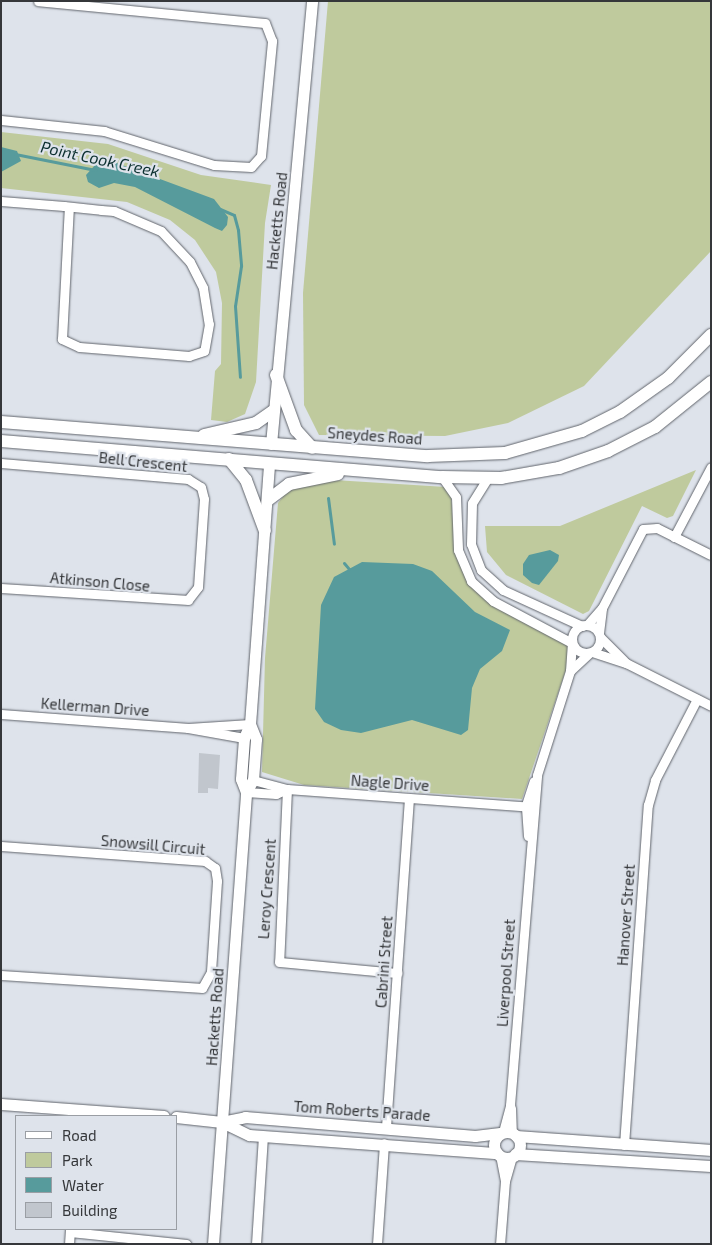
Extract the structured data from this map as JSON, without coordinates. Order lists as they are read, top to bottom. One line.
{"streets":{"main road":["Sneydes Road"],"street":["Hacketts Road","Bell Crescent","Atkinson Close","Kellerman Drive","Nagle Drive","Snowsill Circuit","Leroy Crescent","Hanover Street","Cabrini Street","Liverpool Street","Tom Roberts Parade"]},"crossings":[["Hacketts Road","Sneydes Road"],["Hacketts Road","Kellerman Drive"],["Hacketts Road","Nagle Drive"],["Hacketts Road","Tom Roberts Parade"],["Bell Crescent","Atkinson Close"],["Nagle Drive","Leroy Crescent"],["Nagle Drive","Cabrini Street"],["Nagle Drive","Liverpool Street"],["Leroy Crescent","Cabrini Street"],["Hanover Street","Tom Roberts Parade"],["Cabrini Street","Tom Roberts Parade"],["Liverpool Street","Tom Roberts Parade"]],"water":["Point Cook Creek"],"legend":["Road","Park","Water","Building"]}
